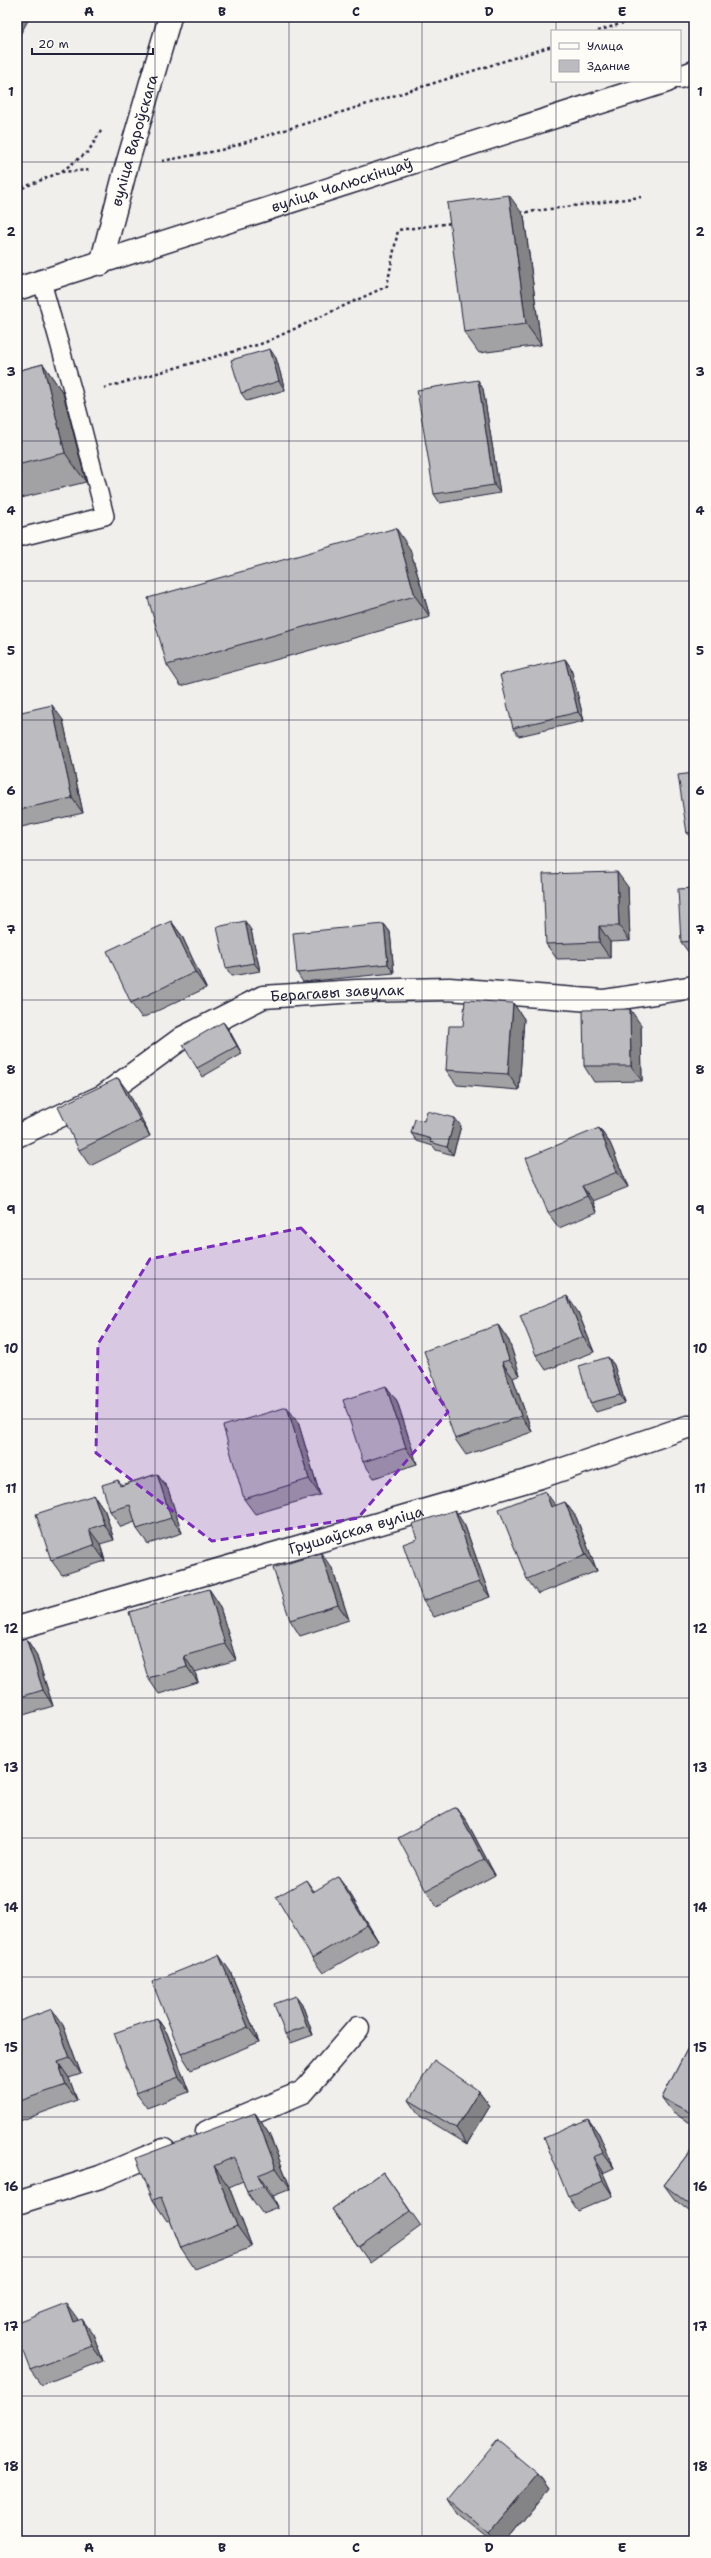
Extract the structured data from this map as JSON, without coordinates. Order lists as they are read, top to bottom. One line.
{"streets":{"street":["вуліца Вароўскага","вуліца Чалюскінцаў","Берагавы завулак","Грушаўская вуліца"]},"crossings":[["вуліца Вароўскага","вуліца Чалюскінцаў"]],"legend":["Улица","Здание"],"scale_bar":"20 m","grid":{"columns":["A","B","C","D","E"],"rows":["1","2","3","4","5","6","7","8","9","10","11","12","13","14","15","16","17","18"]}}
